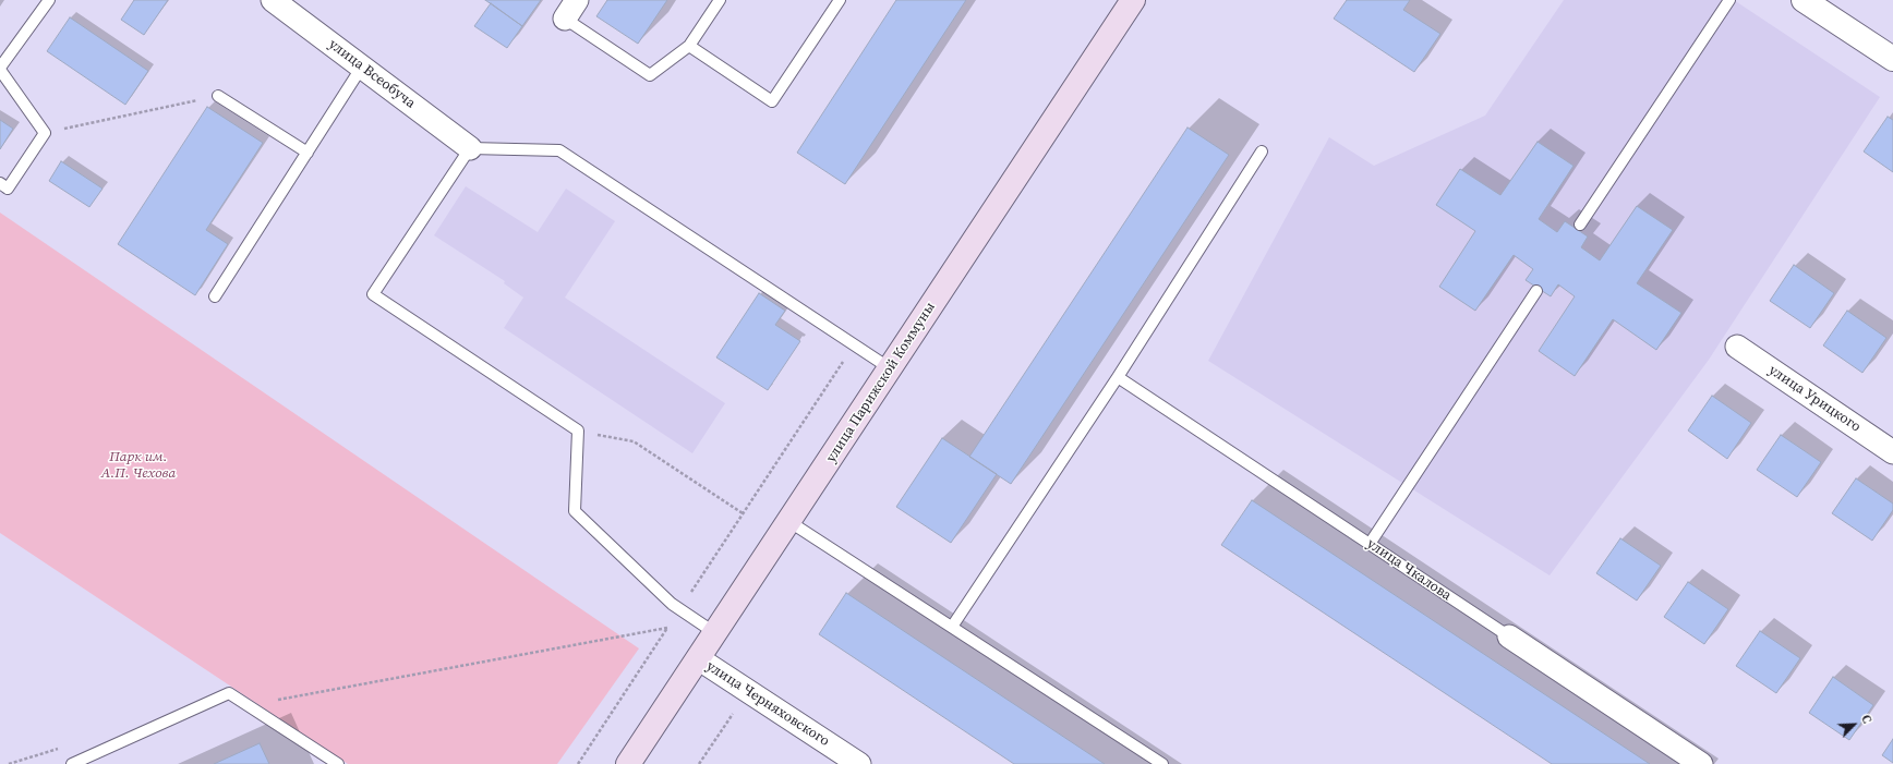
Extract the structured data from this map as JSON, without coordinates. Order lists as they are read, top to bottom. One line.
{"streets":{"main road":["улица Парижской Коммуны"],"street":["улица Всеобуча","улица Урицкого","улица Чкалова","улица Черняховского"]},"crossings":[["улица Парижской Коммуны","улица Черняховского"]],"parks":["Парк им. А.П. Чехова"],"north":"top right"}
